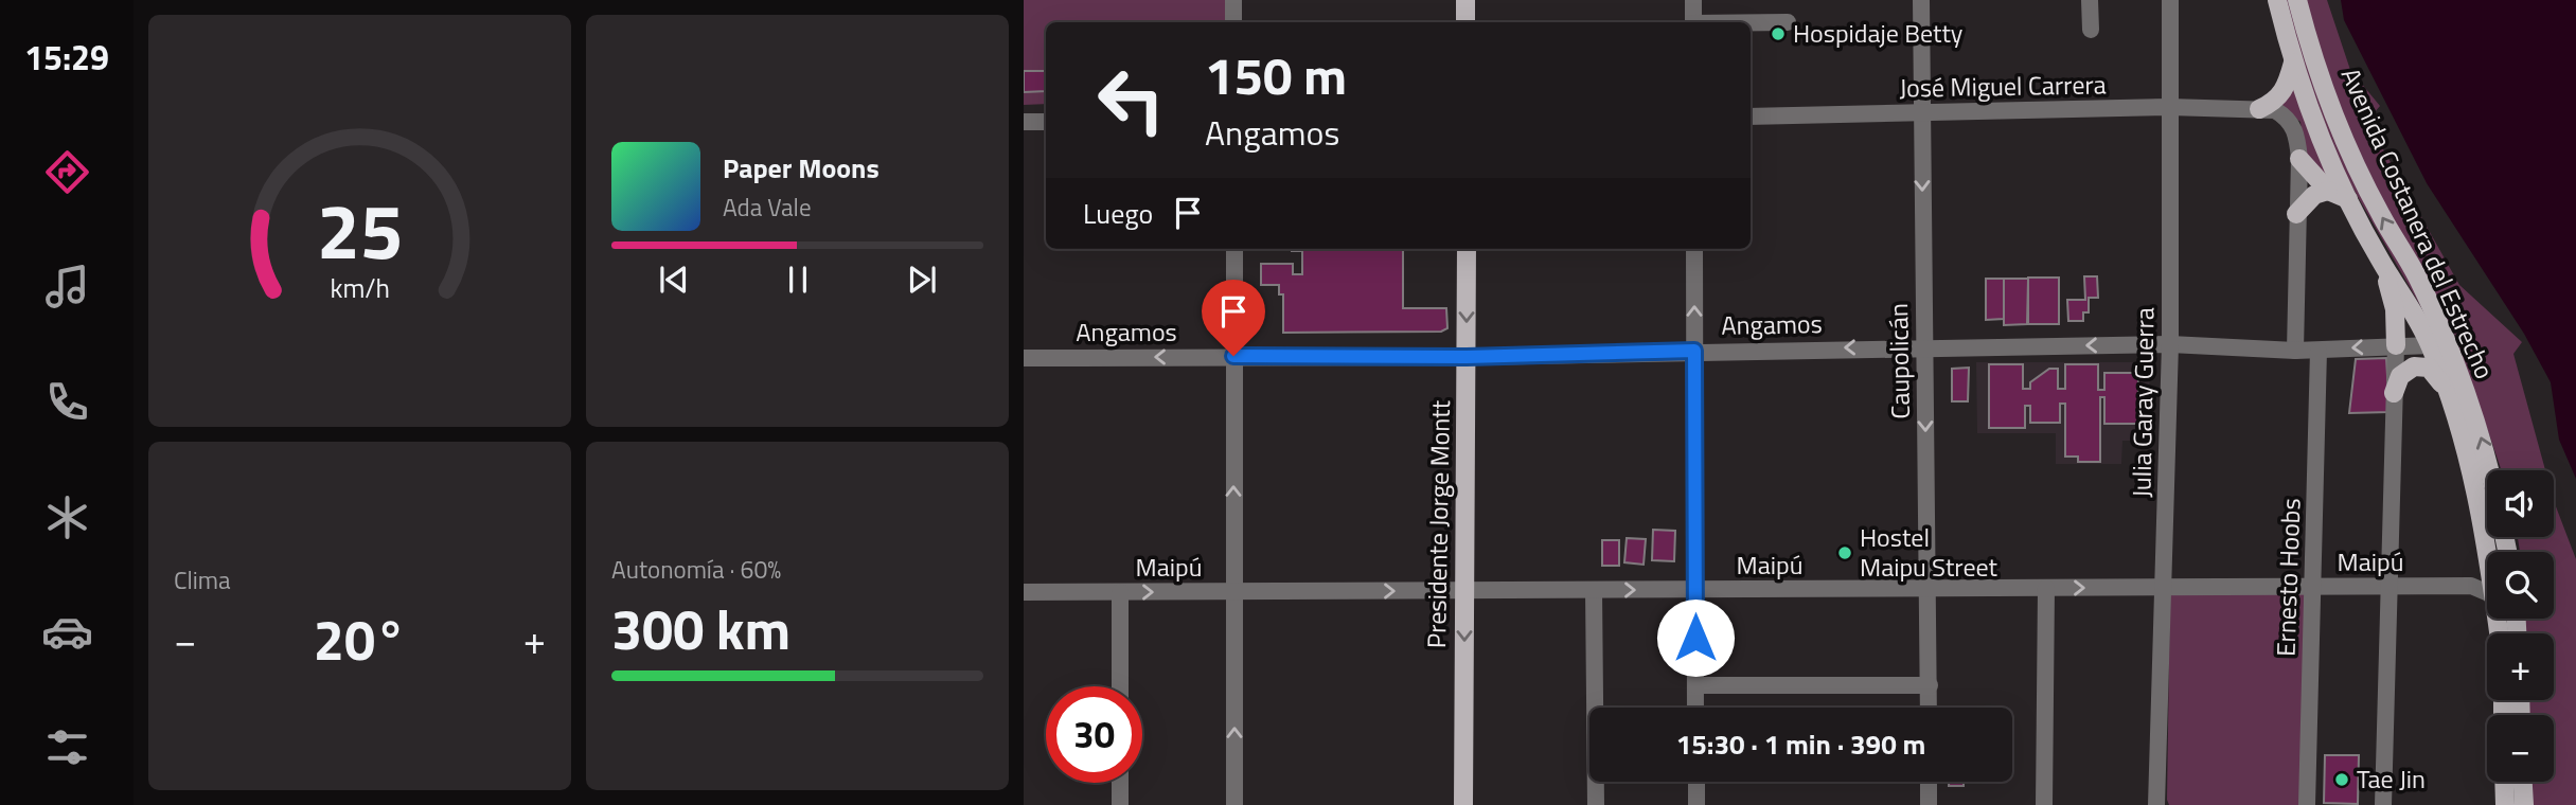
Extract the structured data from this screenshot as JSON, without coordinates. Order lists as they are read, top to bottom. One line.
{"streets":{"main road":["Avenida Costanera del Estrecho","Presidente Jorge Montt"],"street":["José Miguel Carrera","Angamos","Caupolicán","Julia Garay Guerra","Maipú","Ernesto Hoobs"]},"crossings":[["José Miguel Carrera","Caupolicán"],["José Miguel Carrera","Julia Garay Guerra"],["Avenida Costanera del Estrecho","Angamos"],["Angamos","Caupolicán"],["Angamos","Julia Garay Guerra"],["Angamos","Presidente Jorge Montt"],["Angamos","Ernesto Hoobs"],["Caupolicán","Maipú"],["Julia Garay Guerra","Maipú"],["Presidente Jorge Montt","Maipú"],["Maipú","Ernesto Hoobs"]],"one_way":["Angamos","Caupolicán","Presidente Jorge Montt","Maipú"],"places":["Hospidaje Betty","Hostel Maipu Street","Tae Jin"],"page":{"tabs":"15:29","turn":["150 m","Angamos"],"song":["Paper Moons","Ada Vale"],"then":"Luego","tile":["Clima",["Autonomía · 60%","300 km"]],"map_buttons":["+","−"],"heat":["−","20°","+"],"limit":"30","trip":"15:30 · 1 min · 390 m","gauge":["25","km/h"]}}
